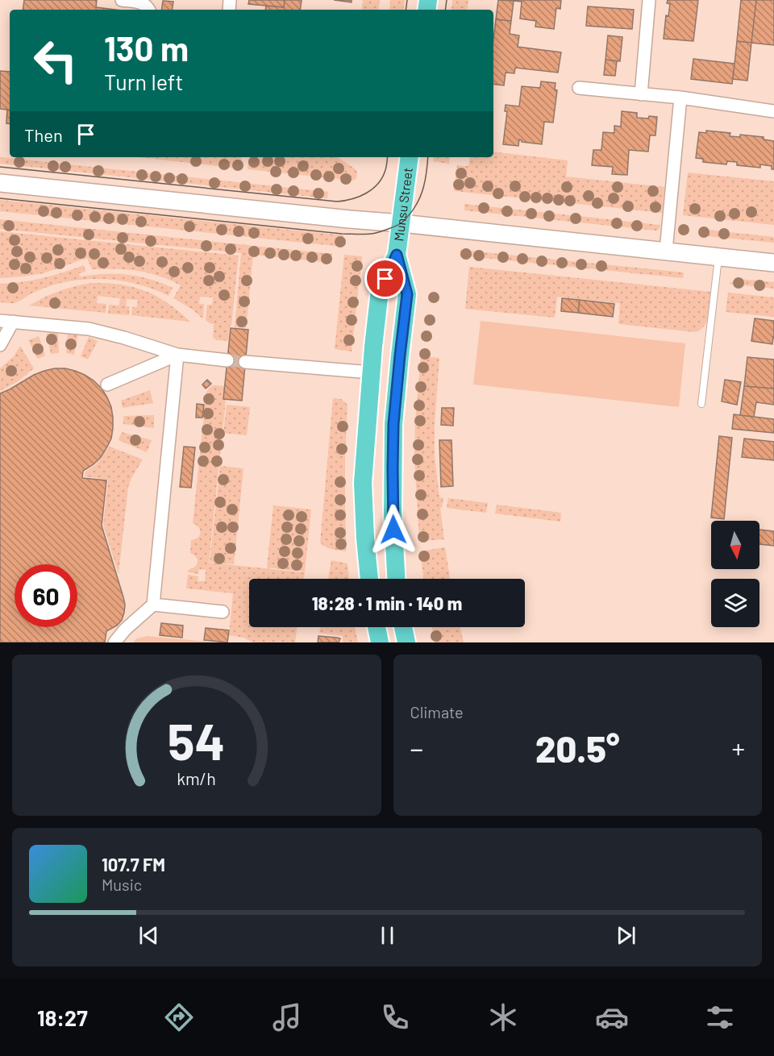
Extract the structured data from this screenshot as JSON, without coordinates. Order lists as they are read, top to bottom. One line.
{"streets":{"main road":["Munsu Street"]},"north":"bottom","page":{"turn":["130 m","Turn left"],"then":"Then","limit":"60","trip":"18:28 · 1 min · 140 m","tile":"Climate","heat":["−","20.5°","+"],"song":["107.7 FM","Music"],"tabs":"18:27","gauge":["54","km/h"]}}
